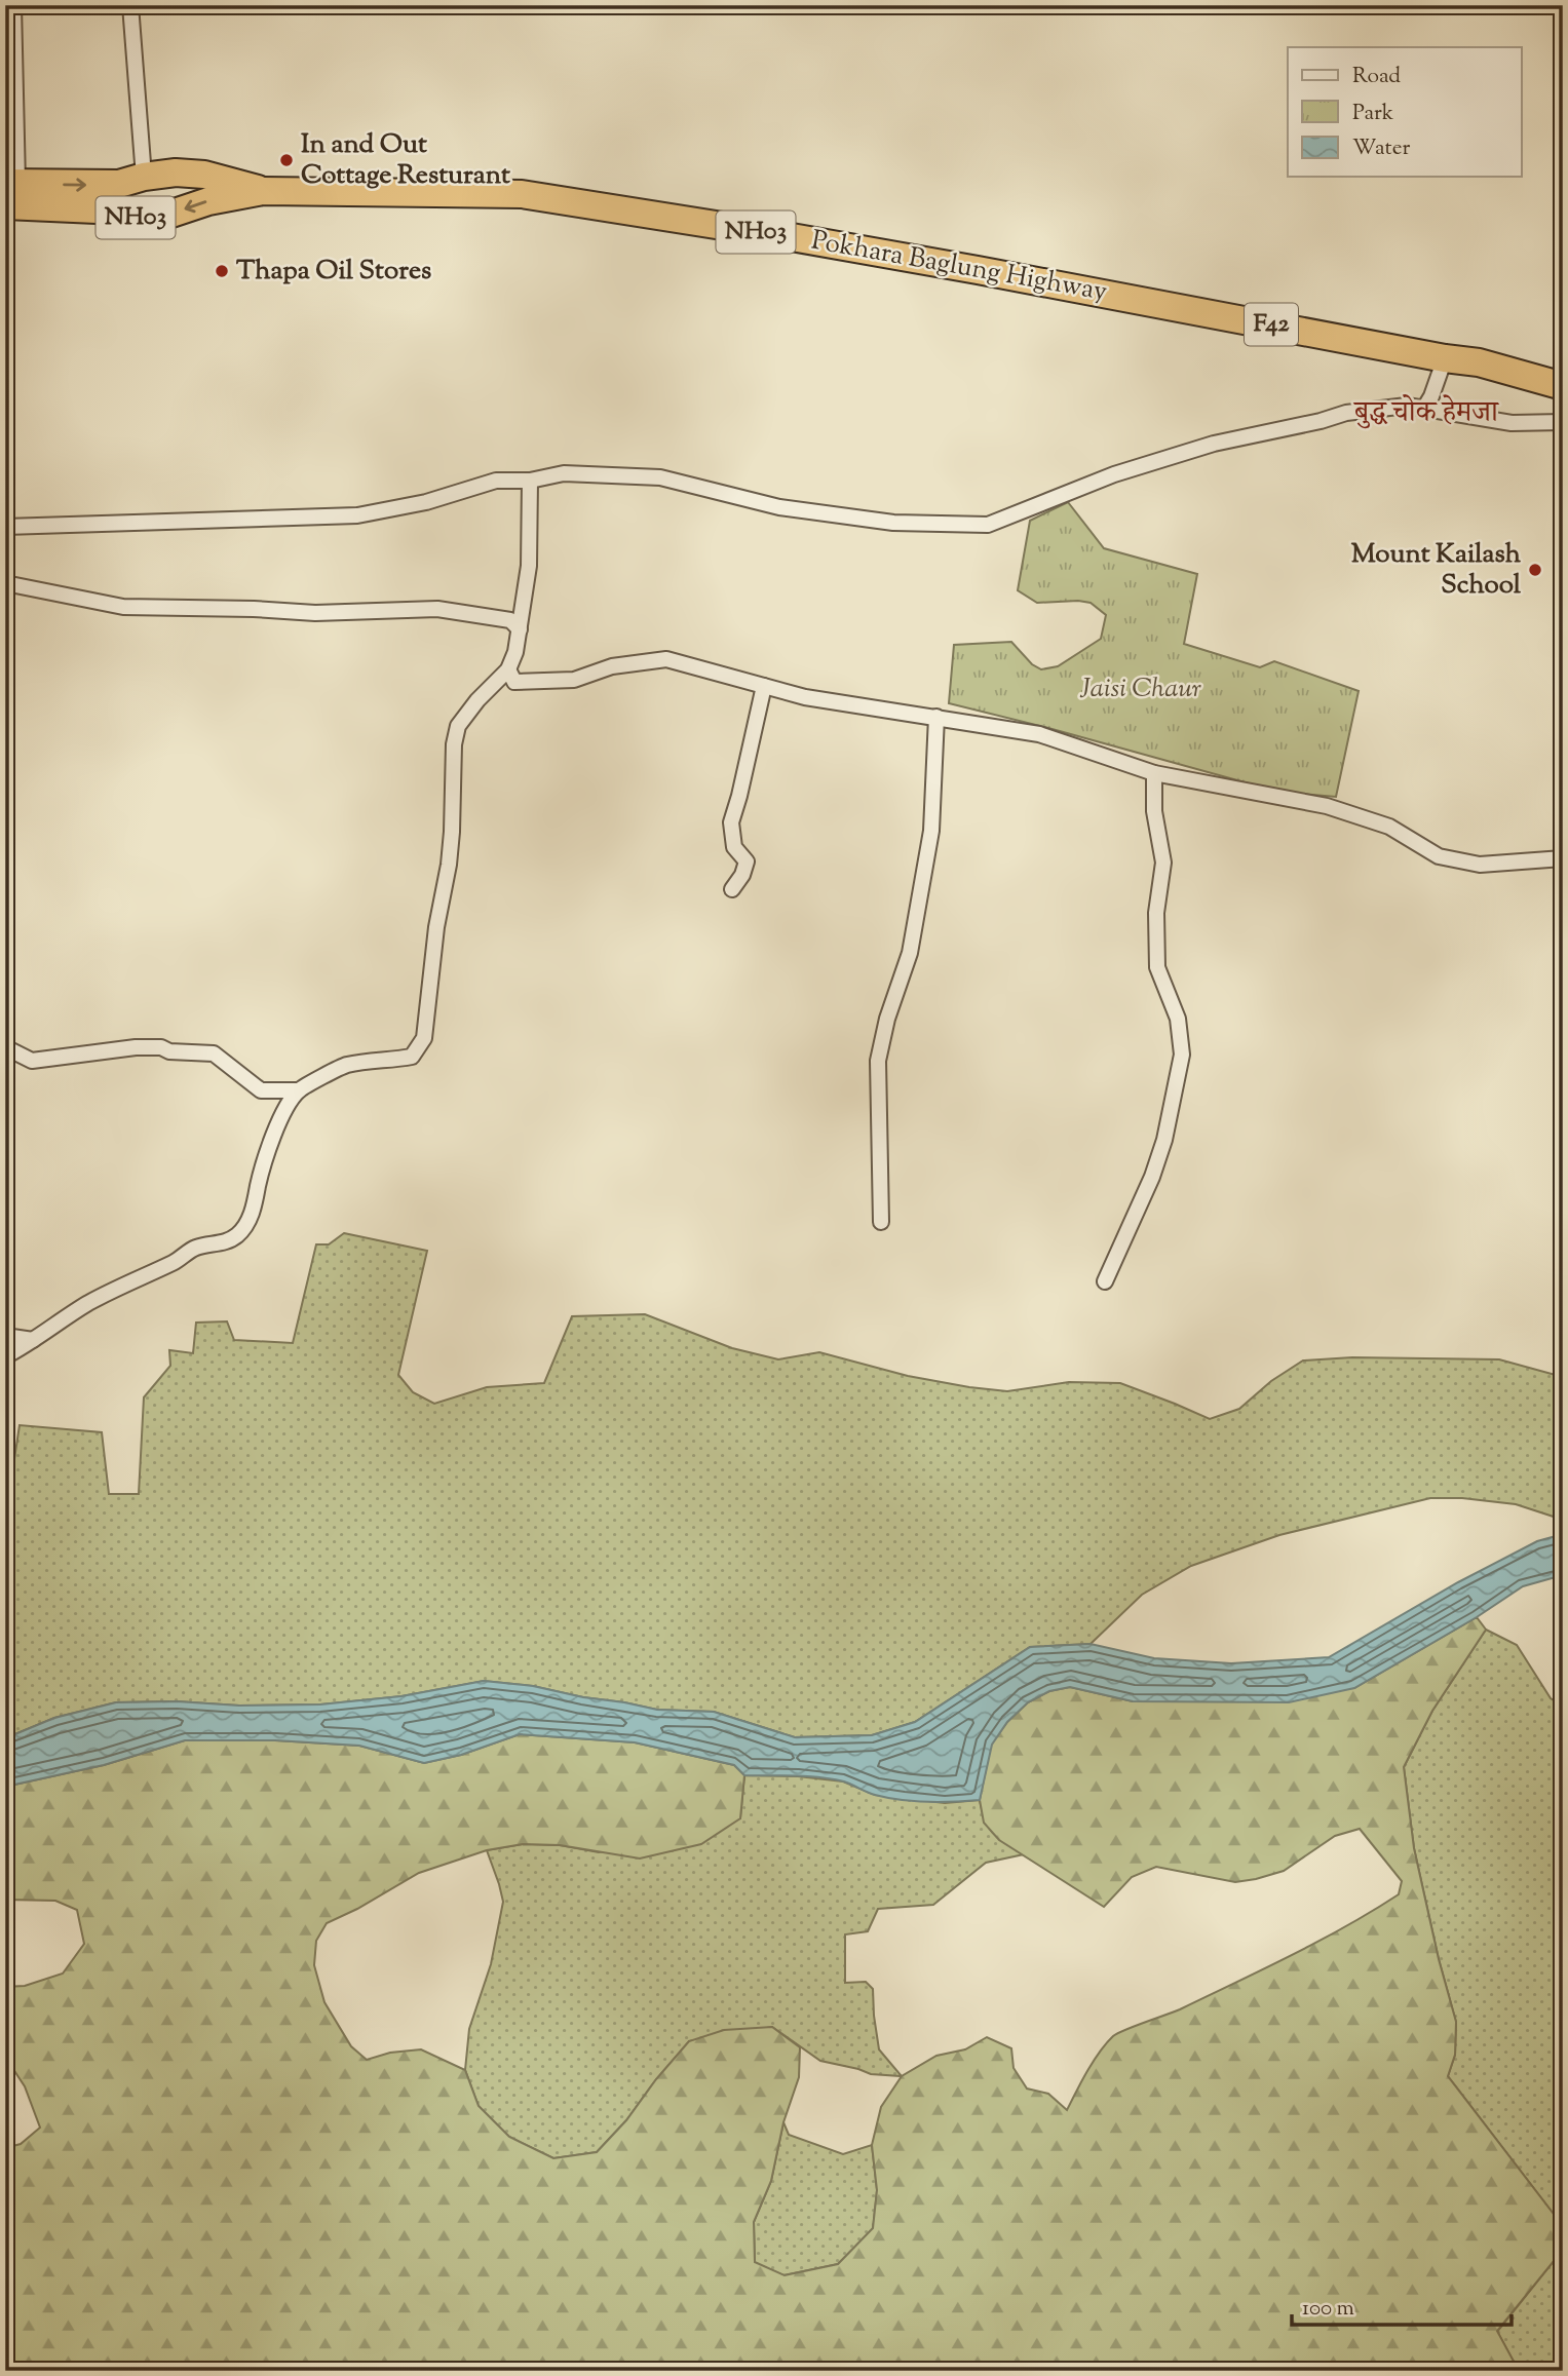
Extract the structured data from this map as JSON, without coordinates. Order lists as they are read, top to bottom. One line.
{"streets":{"highway":["NH03","Pokhara Baglung Highway","F42"]},"districts":["बुद्ध चोक हेमजा"],"parks":["Jaisi Chaur"],"places":["In and Out Cottage Resturant","Thapa Oil Stores","Mount Kailash School"],"legend":["Road","Park","Water"],"scale_bar":"100 m"}
